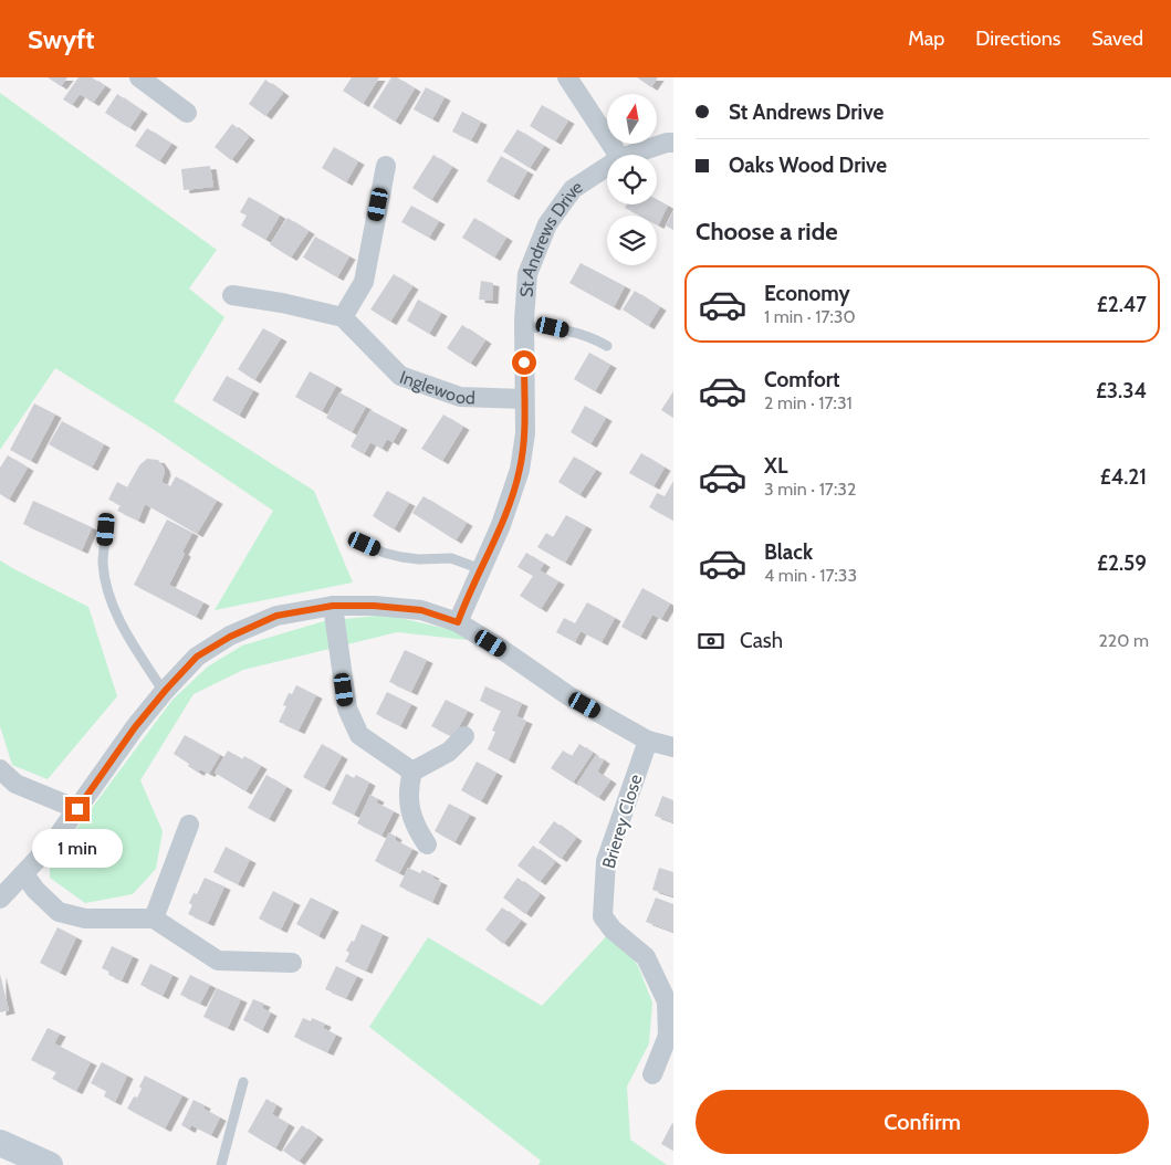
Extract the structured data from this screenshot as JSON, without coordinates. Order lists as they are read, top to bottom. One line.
{"streets":{"street":["St Andrews Drive","Inglewood","Brierey Close"]},"crossings":[["St Andrews Drive","Inglewood"]],"north":"top","page":{"header":"Swyft","nav":["Map","Directions","Saved"],"banner":["St Andrews Drive","Oaks Wood Drive"],"heading":"Choose a ride","list":[{"name":"Economy","note":"1 min · 17:30","value":"£2.47"},{"name":"Comfort","note":"2 min · 17:31","value":"£3.34"},{"name":"XL","note":"3 min · 17:32","value":"£4.21"},{"name":"Black","note":"4 min · 17:33","value":"£2.59"}],"pay":["Cash","220 m"],"bubble":"1 min","buttons":"Confirm"}}
